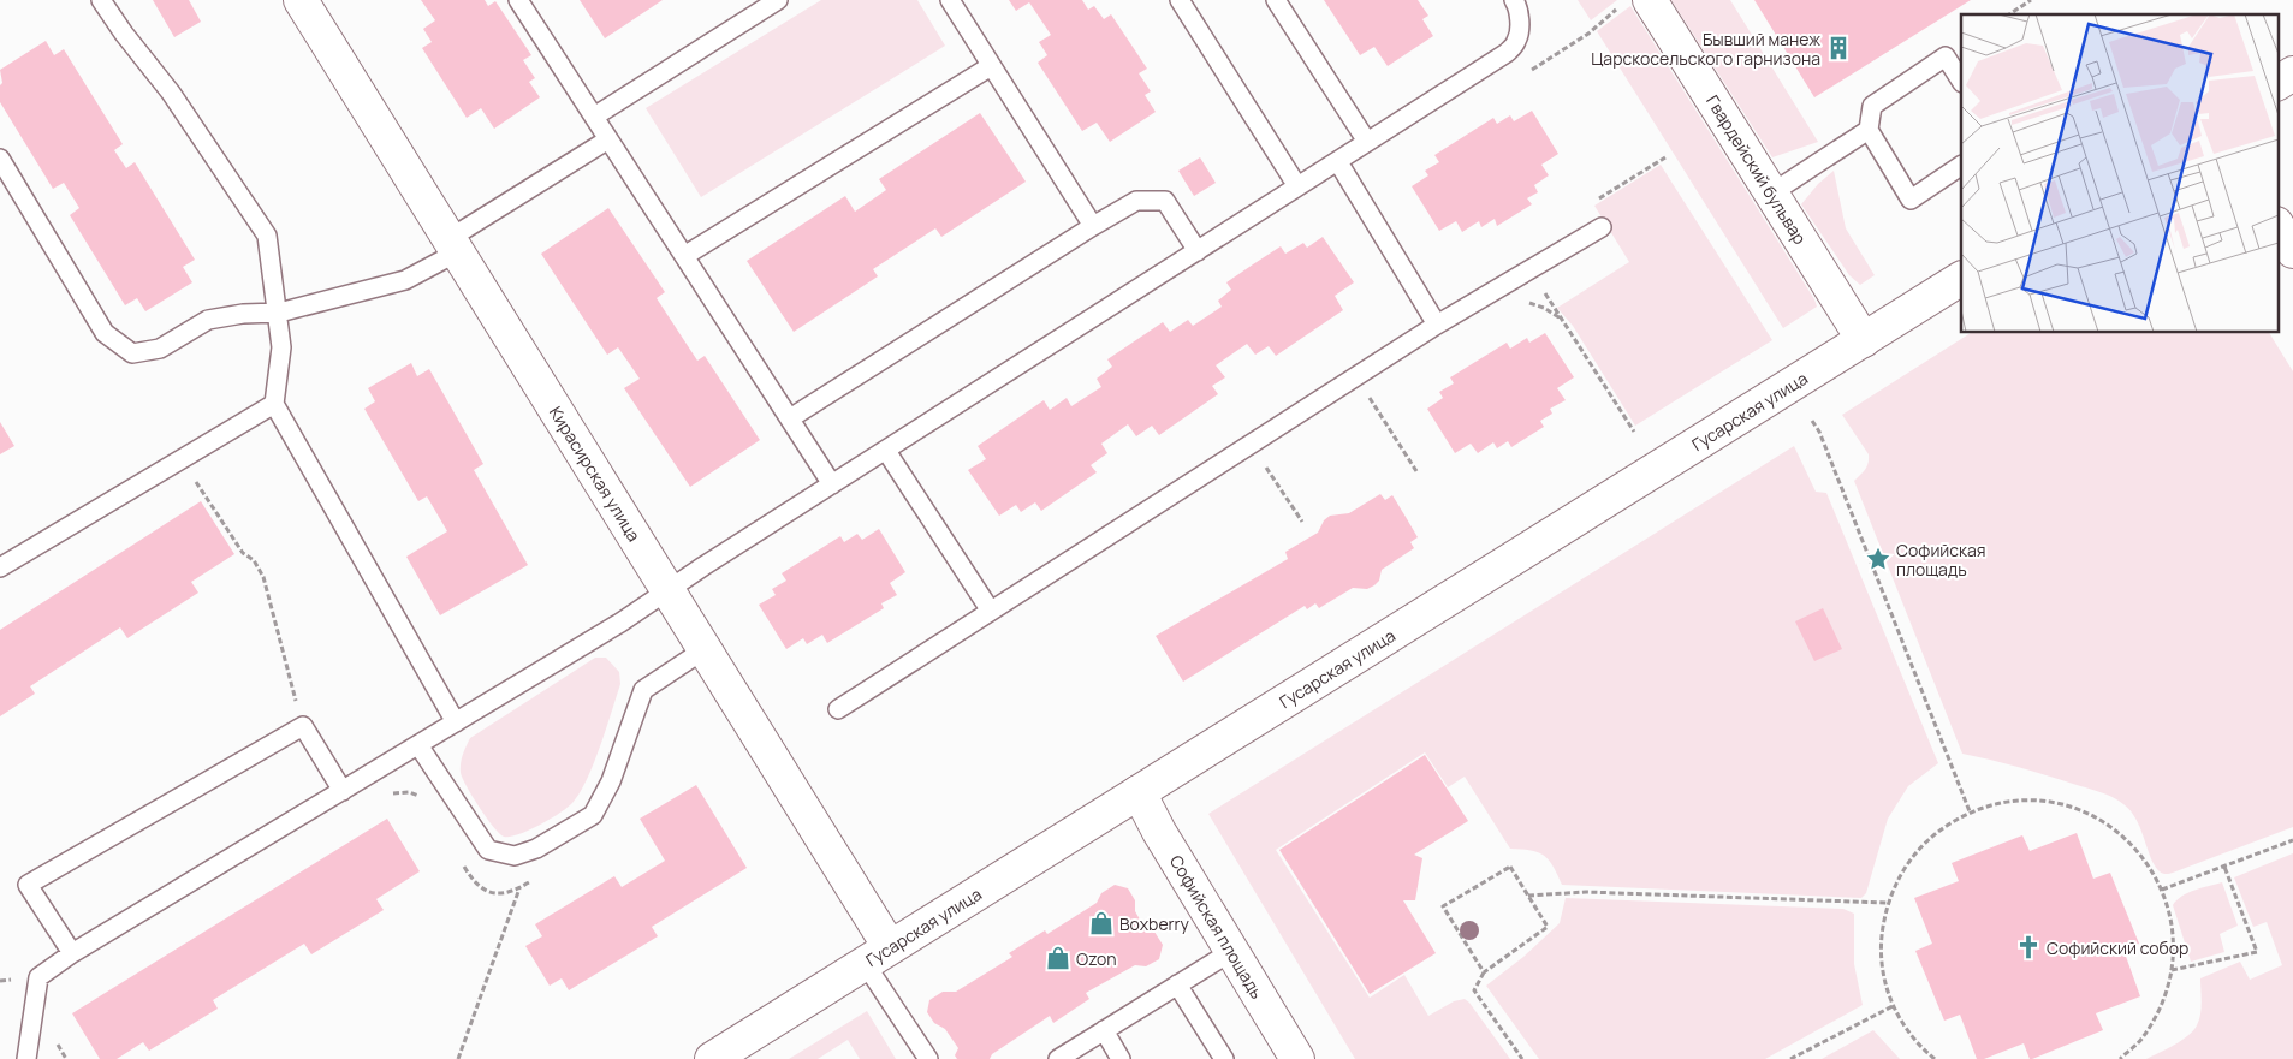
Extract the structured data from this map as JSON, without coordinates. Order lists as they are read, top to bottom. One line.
{"streets":{"street":["Гвардейский бульвар","Гусарская улица","Кирасирская улица","Софийская площадь"]},"crossings":[["Гвардейский бульвар","Гусарская улица"],["Гусарская улица","Кирасирская улица"],["Гусарская улица","Софийская площадь"]],"places":{"building":["Бывший манеж Царскосельского гарнизона"],"place":["Софийская площадь"],"shop":["Boxberry","Ozon"],"church":["Софийский собор"]}}
